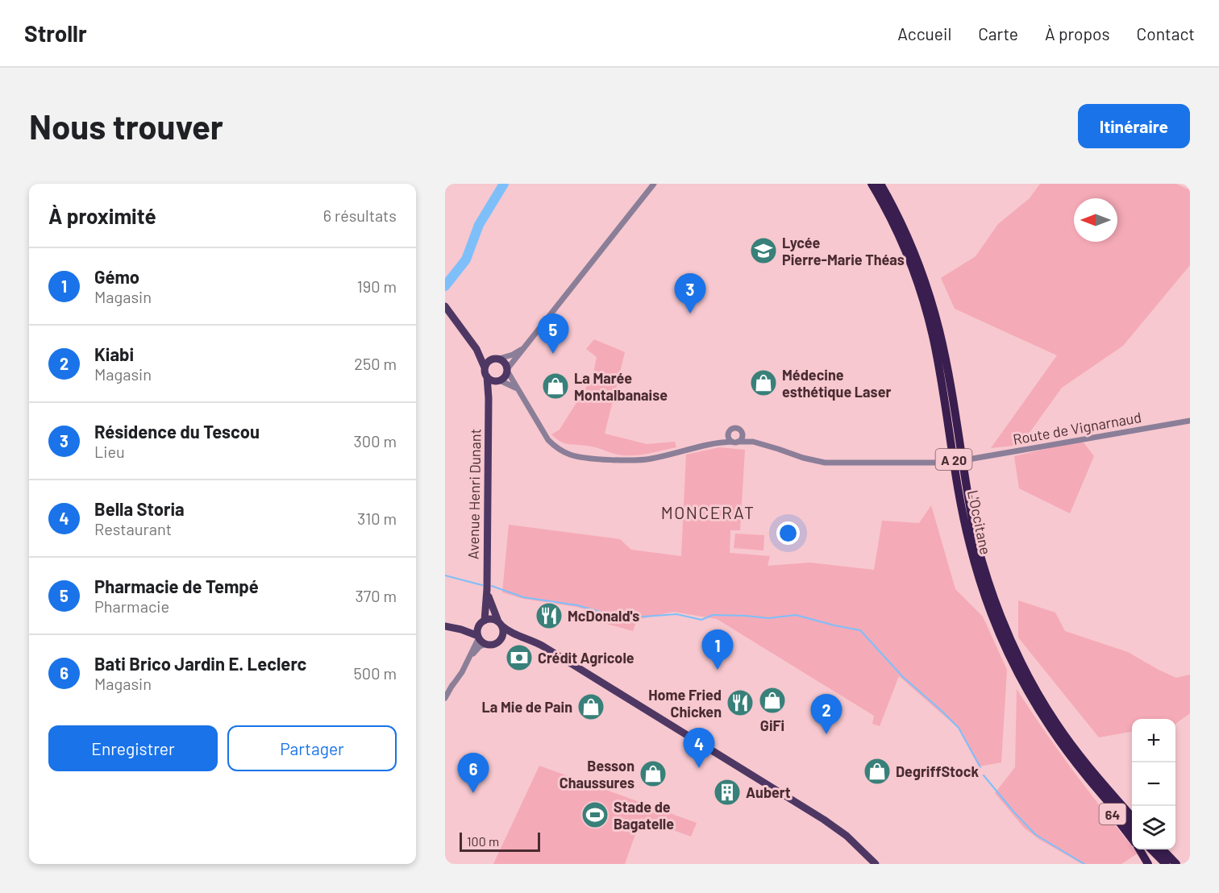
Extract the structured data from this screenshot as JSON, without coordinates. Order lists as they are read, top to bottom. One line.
{"streets":{"highway":["A 20","L'Occitane","64"],"main road":["Avenue Henri Dunant"],"street":["Route de Vignarnaud"]},"crossings":[["L'Occitane","64"]],"districts":["MONCERAT"],"places":{"school or university":["Lycée Pierre-Marie Théas"],"shop":["Médecine esthétique Laser","La Marée Montalbanaise","GiFi","La Mie de Pain","DegriffStock","Besson Chaussures"],"restaurant":["McDonald's","Home Fried Chicken"],"bank":["Crédit Agricole"],"building":["Aubert"],"sports":["Stade de Bagatelle"]},"scale_bar":"100 m","north":"left","page":{"header":"Strollr","nav":["Accueil","Carte","À propos","Contact"],"buttons":["Itinéraire",["Enregistrer","Partager"]],"title":"Nous trouver","heading":["À proximité","6 résultats"],"list":[{"mark":"1","name":"Gémo","note":"Magasin","value":"190 m"},{"mark":"2","name":"Kiabi","note":"Magasin","value":"250 m"},{"mark":"3","name":"Résidence du Tescou","note":"Lieu","value":"300 m"},{"mark":"4","name":"Bella Storia","note":"Restaurant","value":"310 m"},{"mark":"5","name":"Pharmacie de Tempé","note":"Pharmacie","value":"370 m"},{"mark":"6","name":"Bati Brico Jardin E. Leclerc","note":"Magasin","value":"500 m"}],"pins":["3","5","1","2","4","6"],"map_buttons":["+","−"],"scale":"100 m"}}
